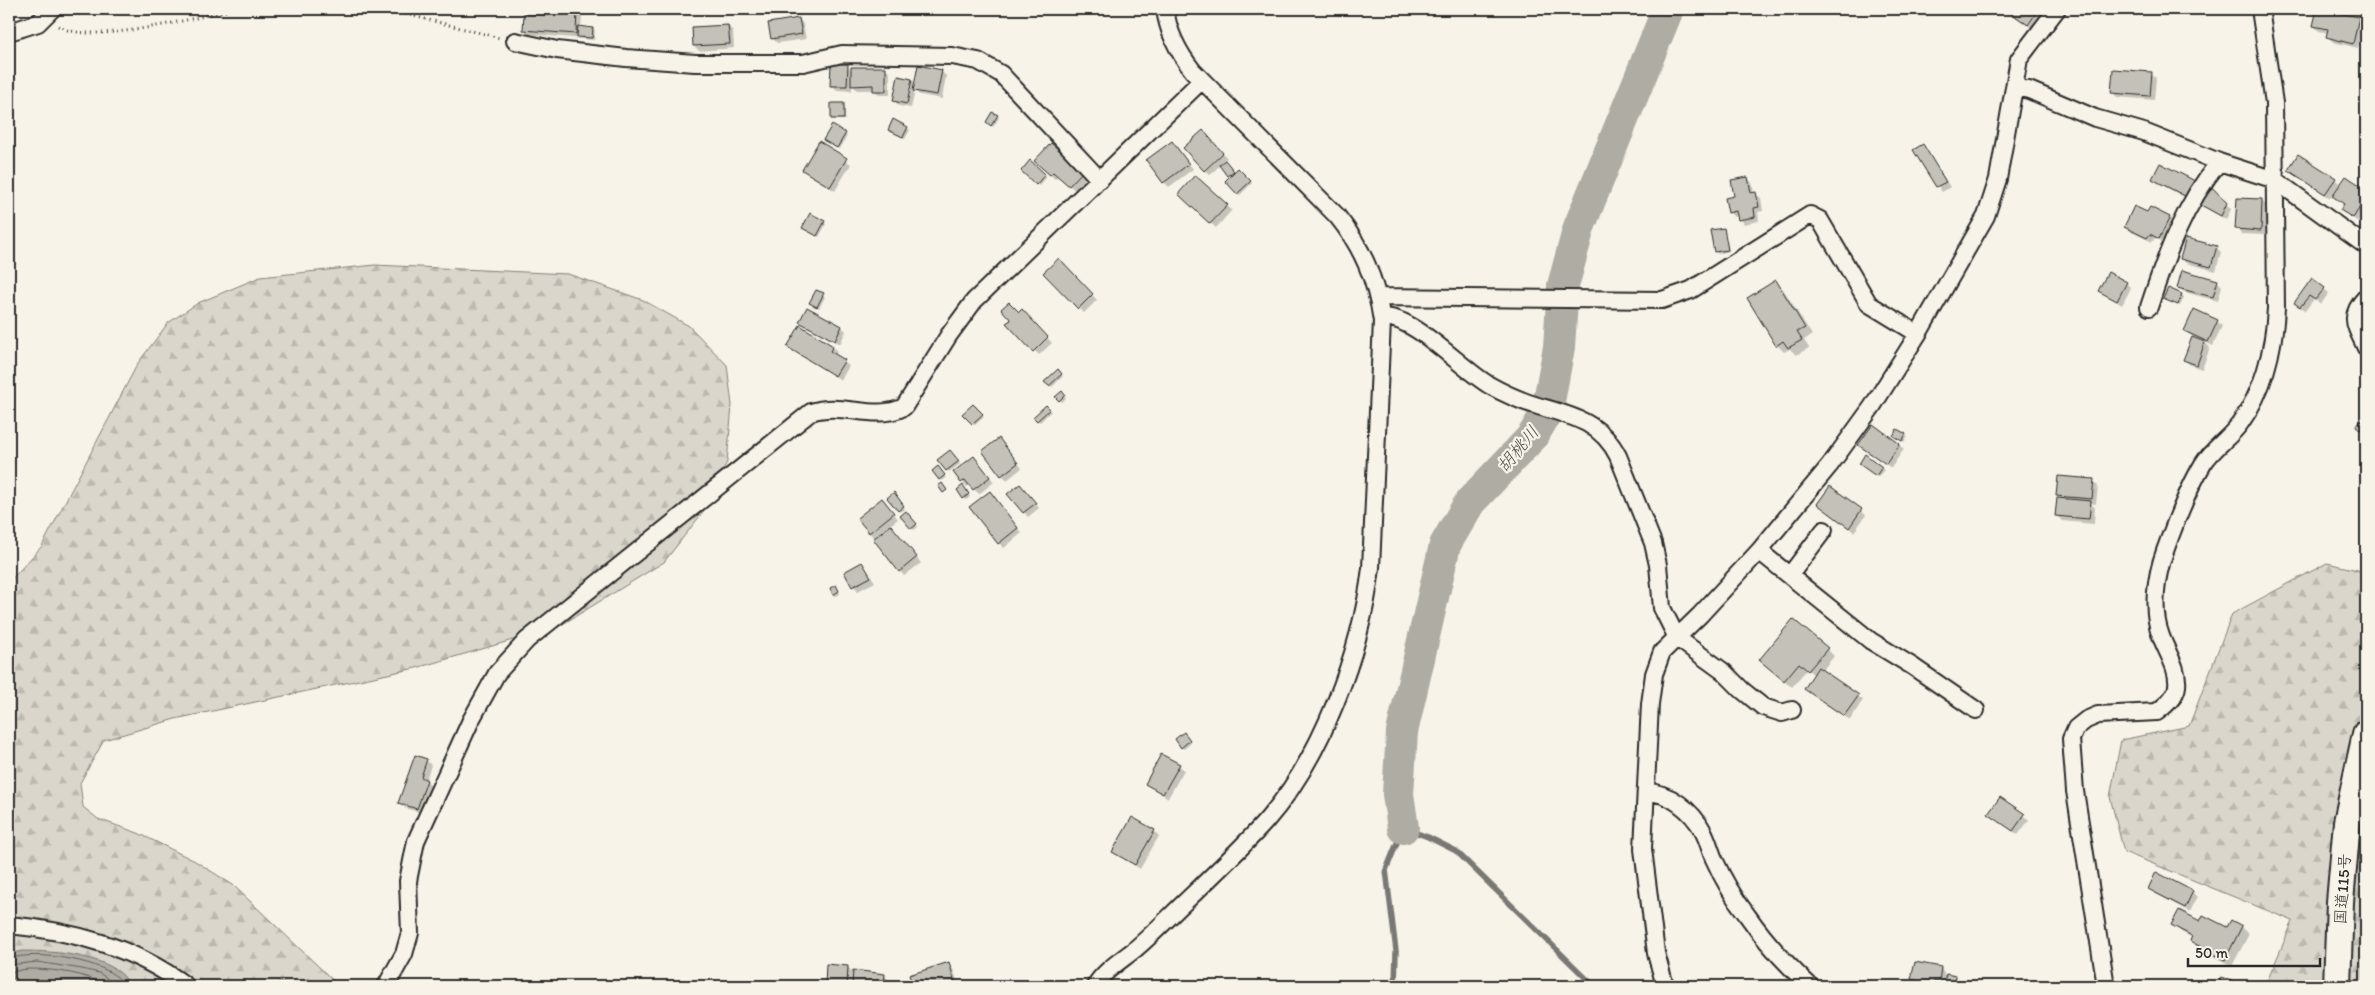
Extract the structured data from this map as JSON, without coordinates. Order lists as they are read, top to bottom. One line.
{"streets":{"highway":["国道115号"]},"water":["胡桃川"],"scale_bar":"50 m"}
